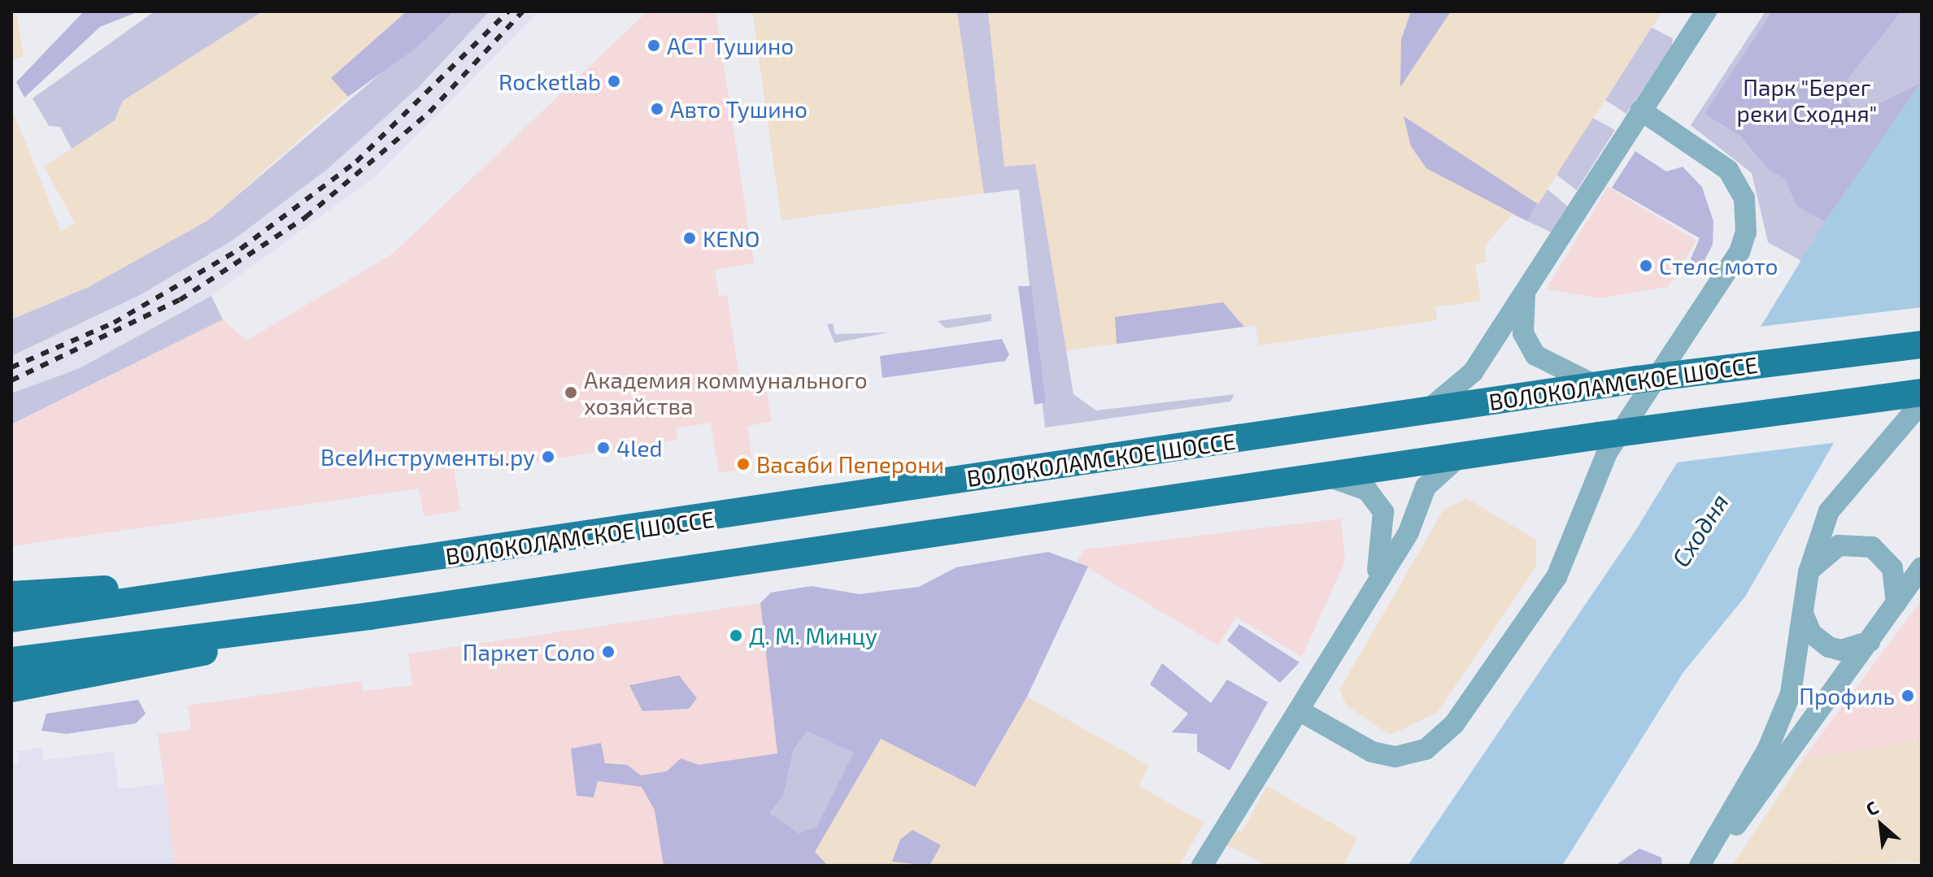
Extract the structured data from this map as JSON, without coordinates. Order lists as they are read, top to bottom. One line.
{"streets":{"main road":["ВОЛОКОЛАМСКОЕ ШОССЕ"]},"water":["Сходня"],"parks":["Парк \"Берег реки Сходня\""],"places":["АСТ Тушино","Rocketlab","Авто Тушино","KENO","Стелс мото","Академия коммунального хозяйства","4led","ВсеИнструменты.ру","Васаби Пеперони","Д. М. Минцу","Паркет Соло","Профиль"],"north":"top left"}
